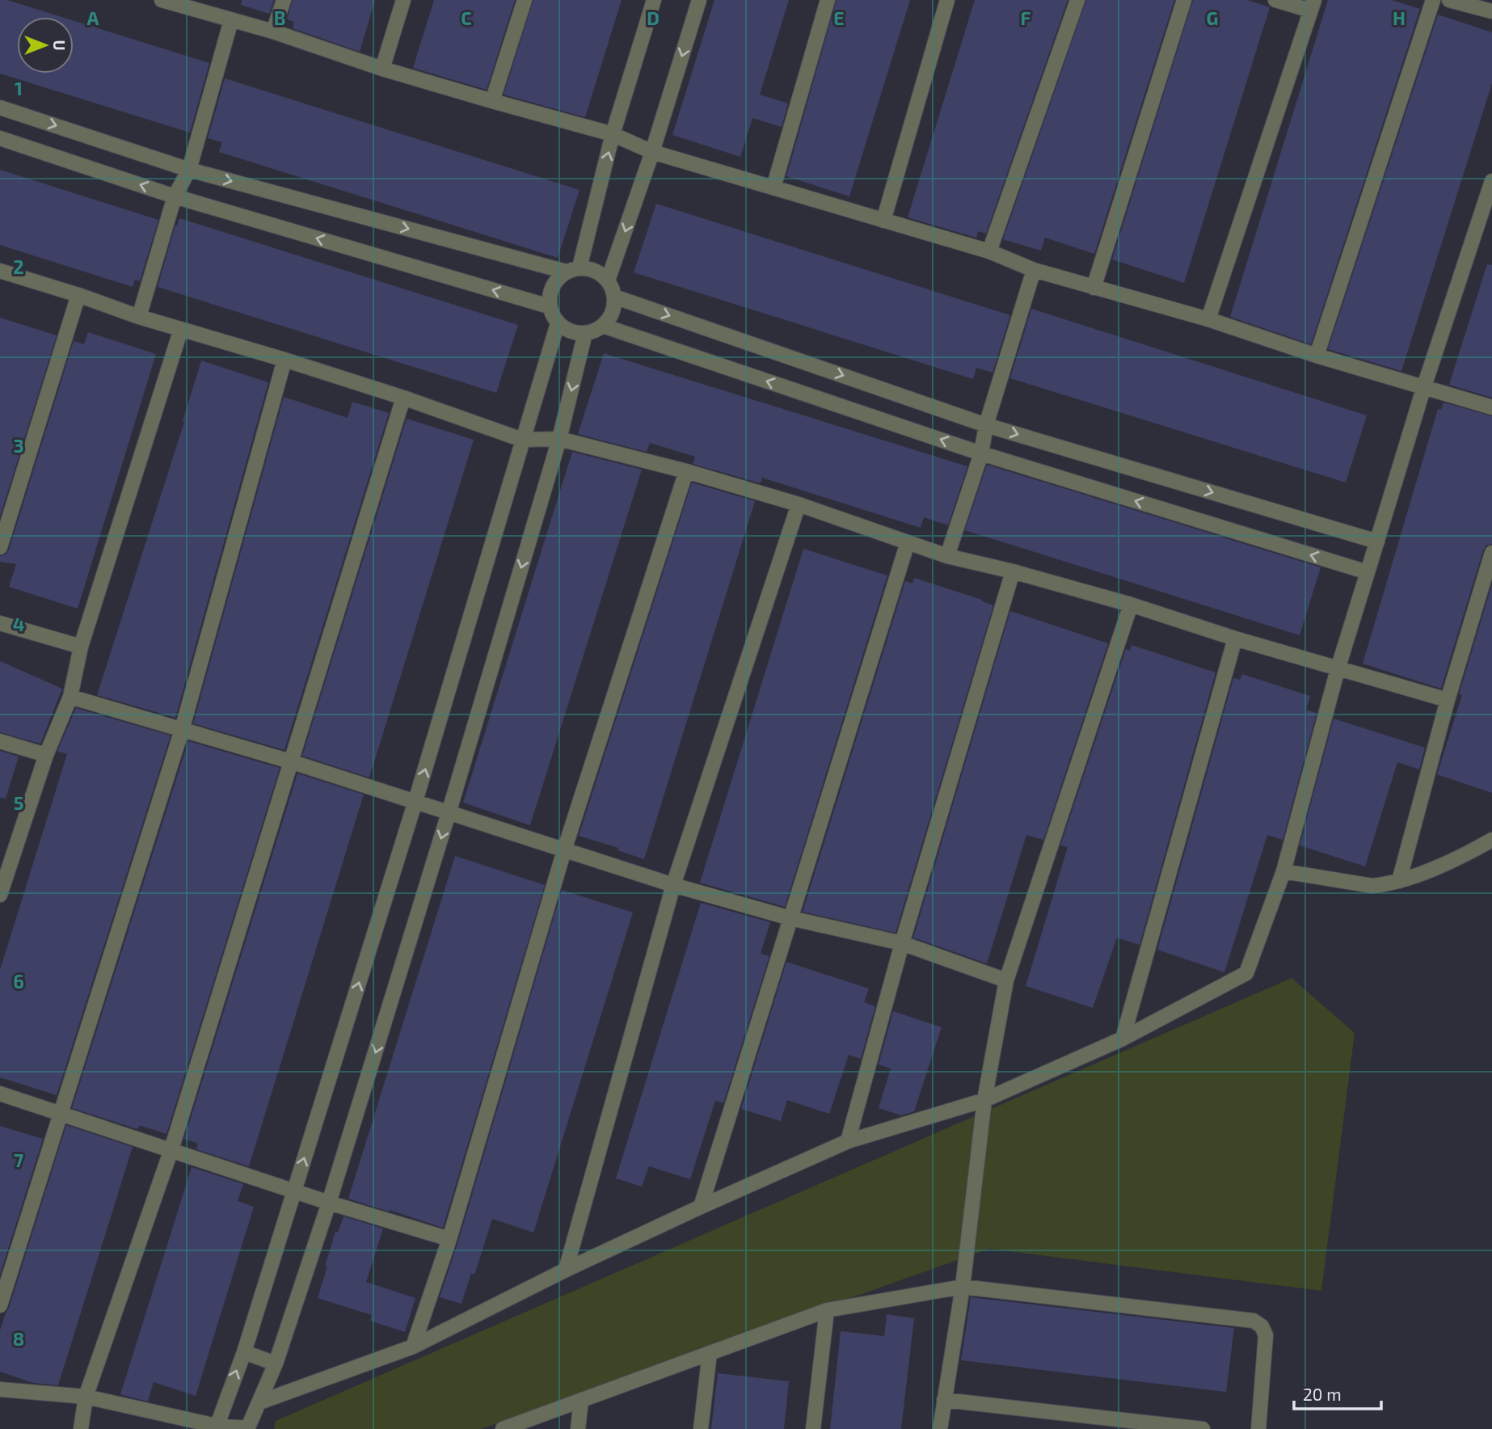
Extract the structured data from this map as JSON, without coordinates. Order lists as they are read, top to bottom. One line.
{"scale_bar":"20 m","north":"right","grid":{"columns":["A","B","C","D","E","F","G","H"],"rows":["1","2","3","4","5","6","7","8"]}}
